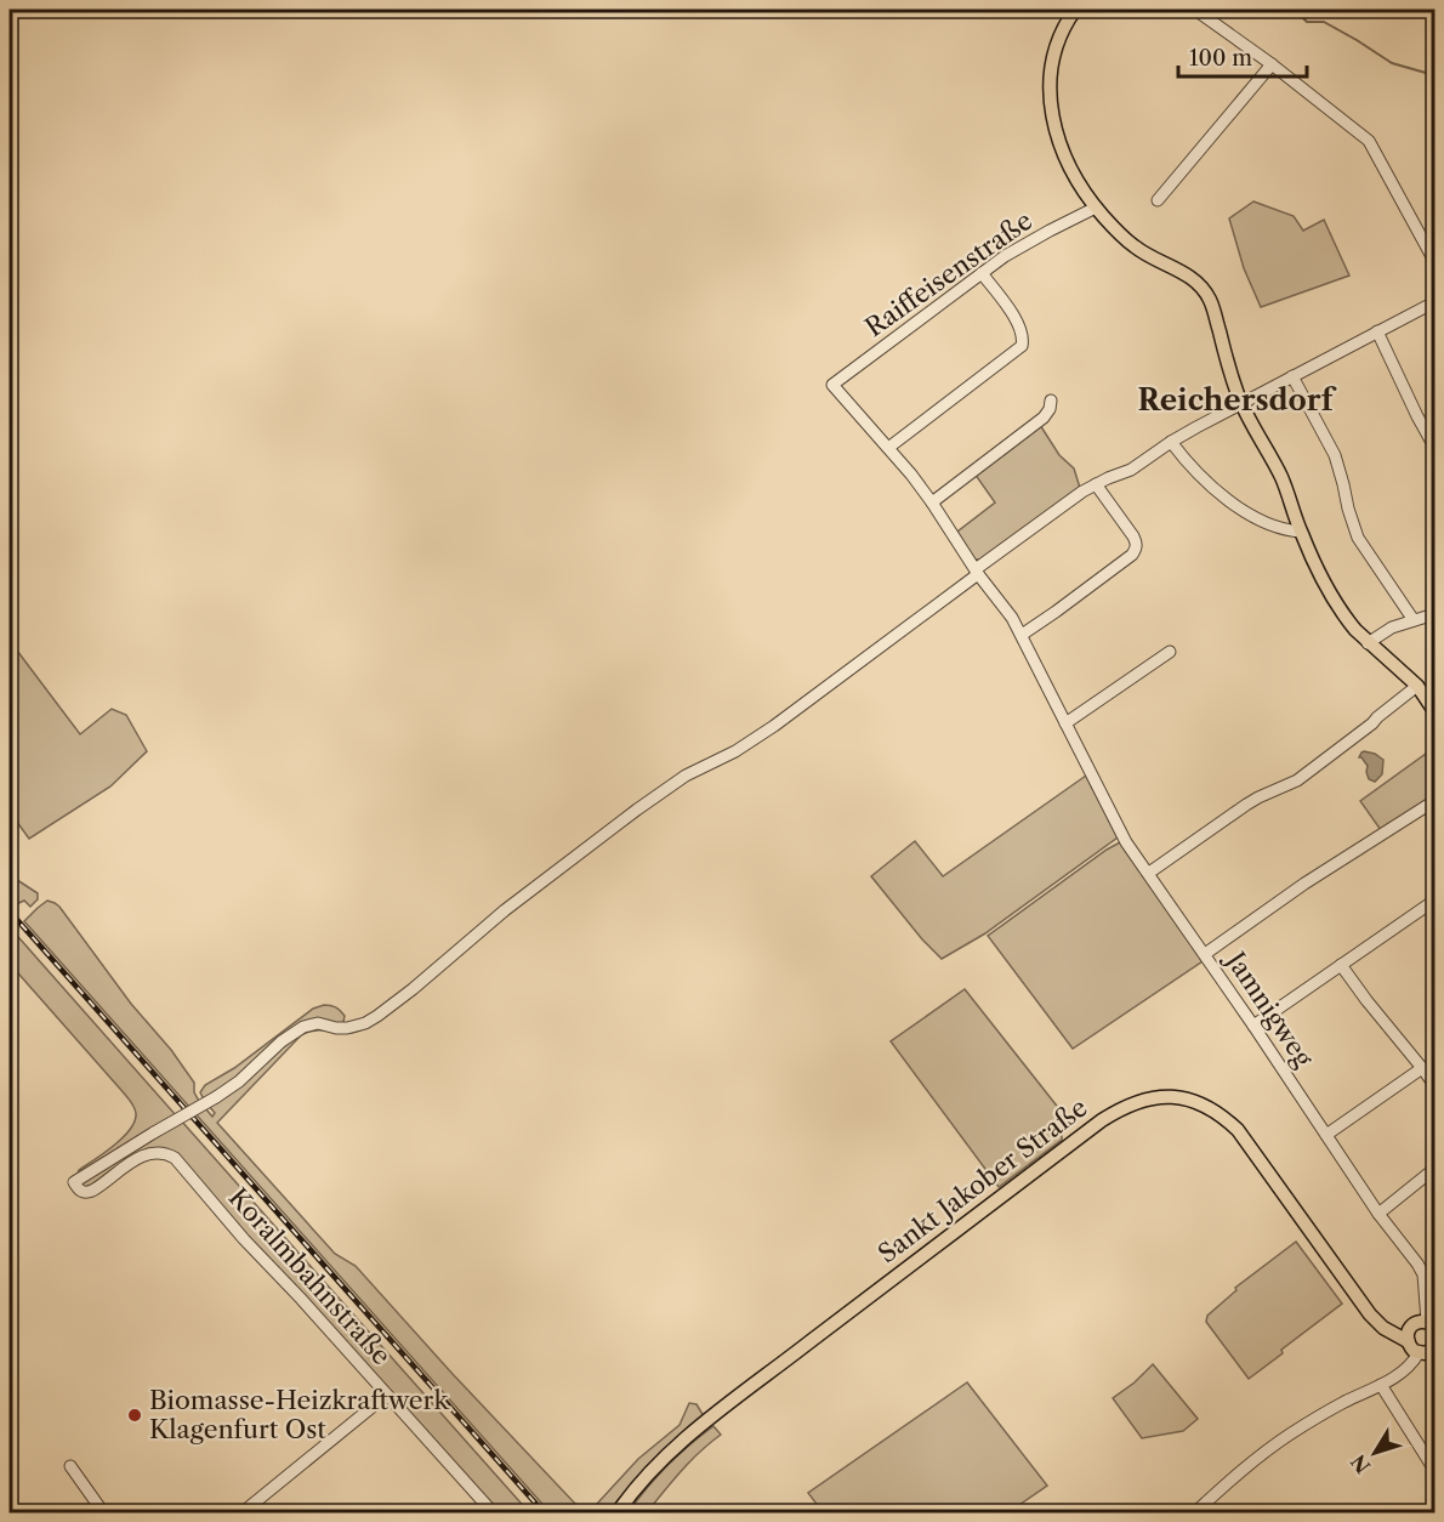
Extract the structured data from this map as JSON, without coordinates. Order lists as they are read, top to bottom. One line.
{"streets":{"main road":["Sankt Jakober Straße"],"street":["Raiffeisenstraße","Jamnigweg","Koralmbahnstraße"]},"crossings":[["Raiffeisenstraße","Jamnigweg"],["Jamnigweg","Koralmbahnstraße"]],"districts":["Reichersdorf"],"places":["Biomasse-Heizkraftwerk Klagenfurt Ost"],"scale_bar":"100 m","north":"bottom left"}
